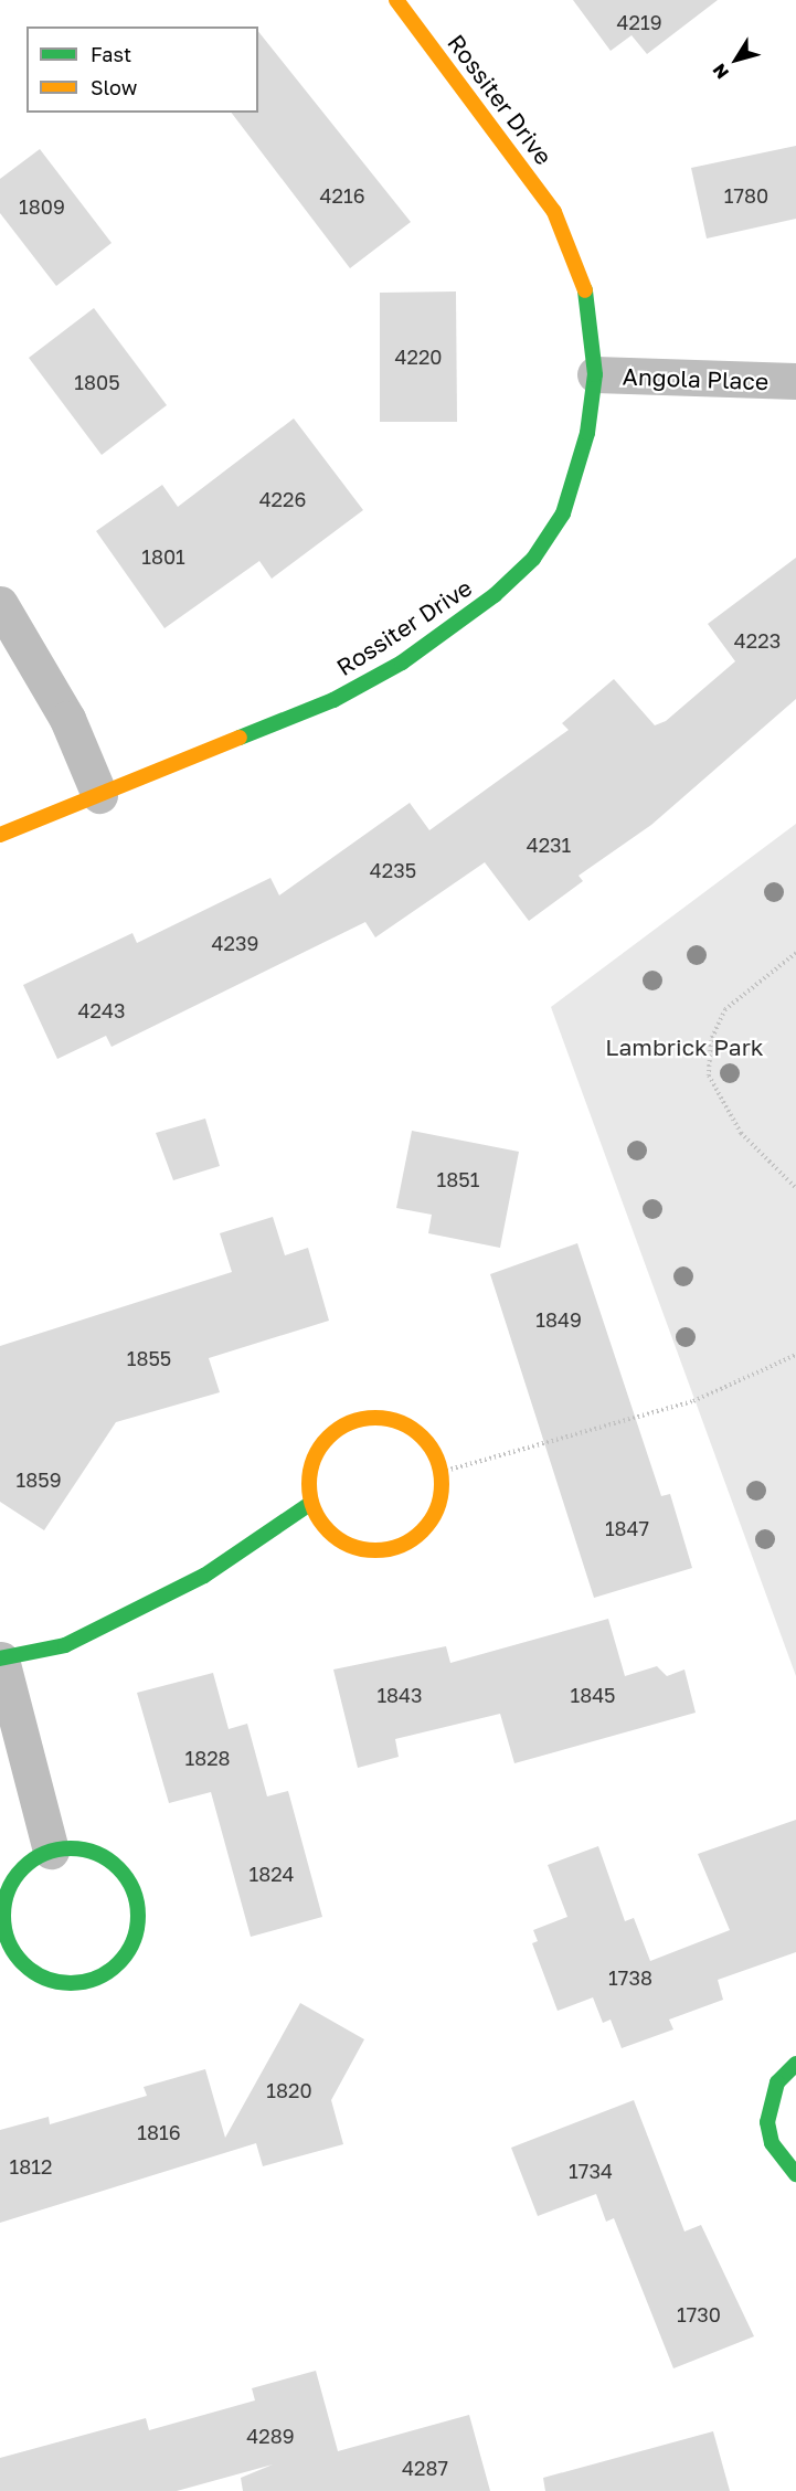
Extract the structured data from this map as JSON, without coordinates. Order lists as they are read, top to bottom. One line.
{"streets":{"street":["Rossiter Drive","Angola Place"]},"crossings":[["Rossiter Drive","Angola Place"]],"parks":["Lambrick Park"],"house_numbers":["4219","4216","1780","1809","4220","1805","4226","1801","4223","4231","4235","4239","4243","1851","1849","1855","1859","1847","1843","1845","1828","1824","1738","1820","1816","1812","1734","1730","4289","4287"],"legend":["Fast","Slow"],"north":"bottom left"}
